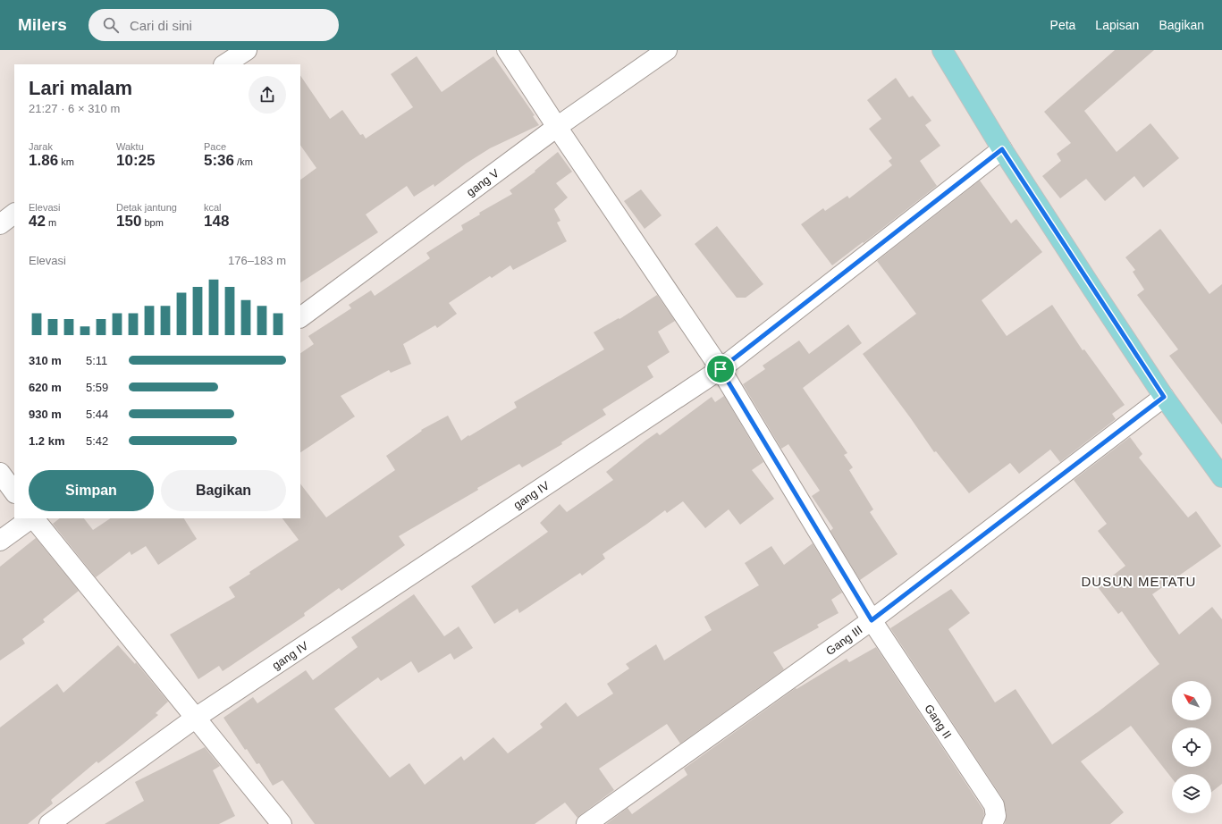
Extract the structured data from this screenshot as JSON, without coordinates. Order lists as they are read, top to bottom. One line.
{"streets":{"street":["gang V","gang IV","Gang III","Gang II"]},"crossings":[["gang V","Gang II"],["gang IV","Gang II"],["Gang III","Gang II"]],"districts":["DUSUN METATU"],"north":"top left","page":{"header":"Milers","search":"Cari di sini","nav":["Peta","Lapisan","Bagikan"],"heading":["Lari malam","21:27 · 6 × 310 m"],"stats":[["Jarak","1.86 km"],["Waktu","10:25"],["Pace","5:36 /km"],["Elevasi","42 m"],["Detak jantung","150 bpm"],["kcal","148"]],"chart":["Elevasi","176–183 m"],"list":[{"name":"310 m","note":"5:11"},{"name":"620 m","note":"5:59"},{"name":"930 m","note":"5:44"},{"name":"1.2 km","note":"5:42"}],"buttons":["Simpan","Bagikan"]}}
